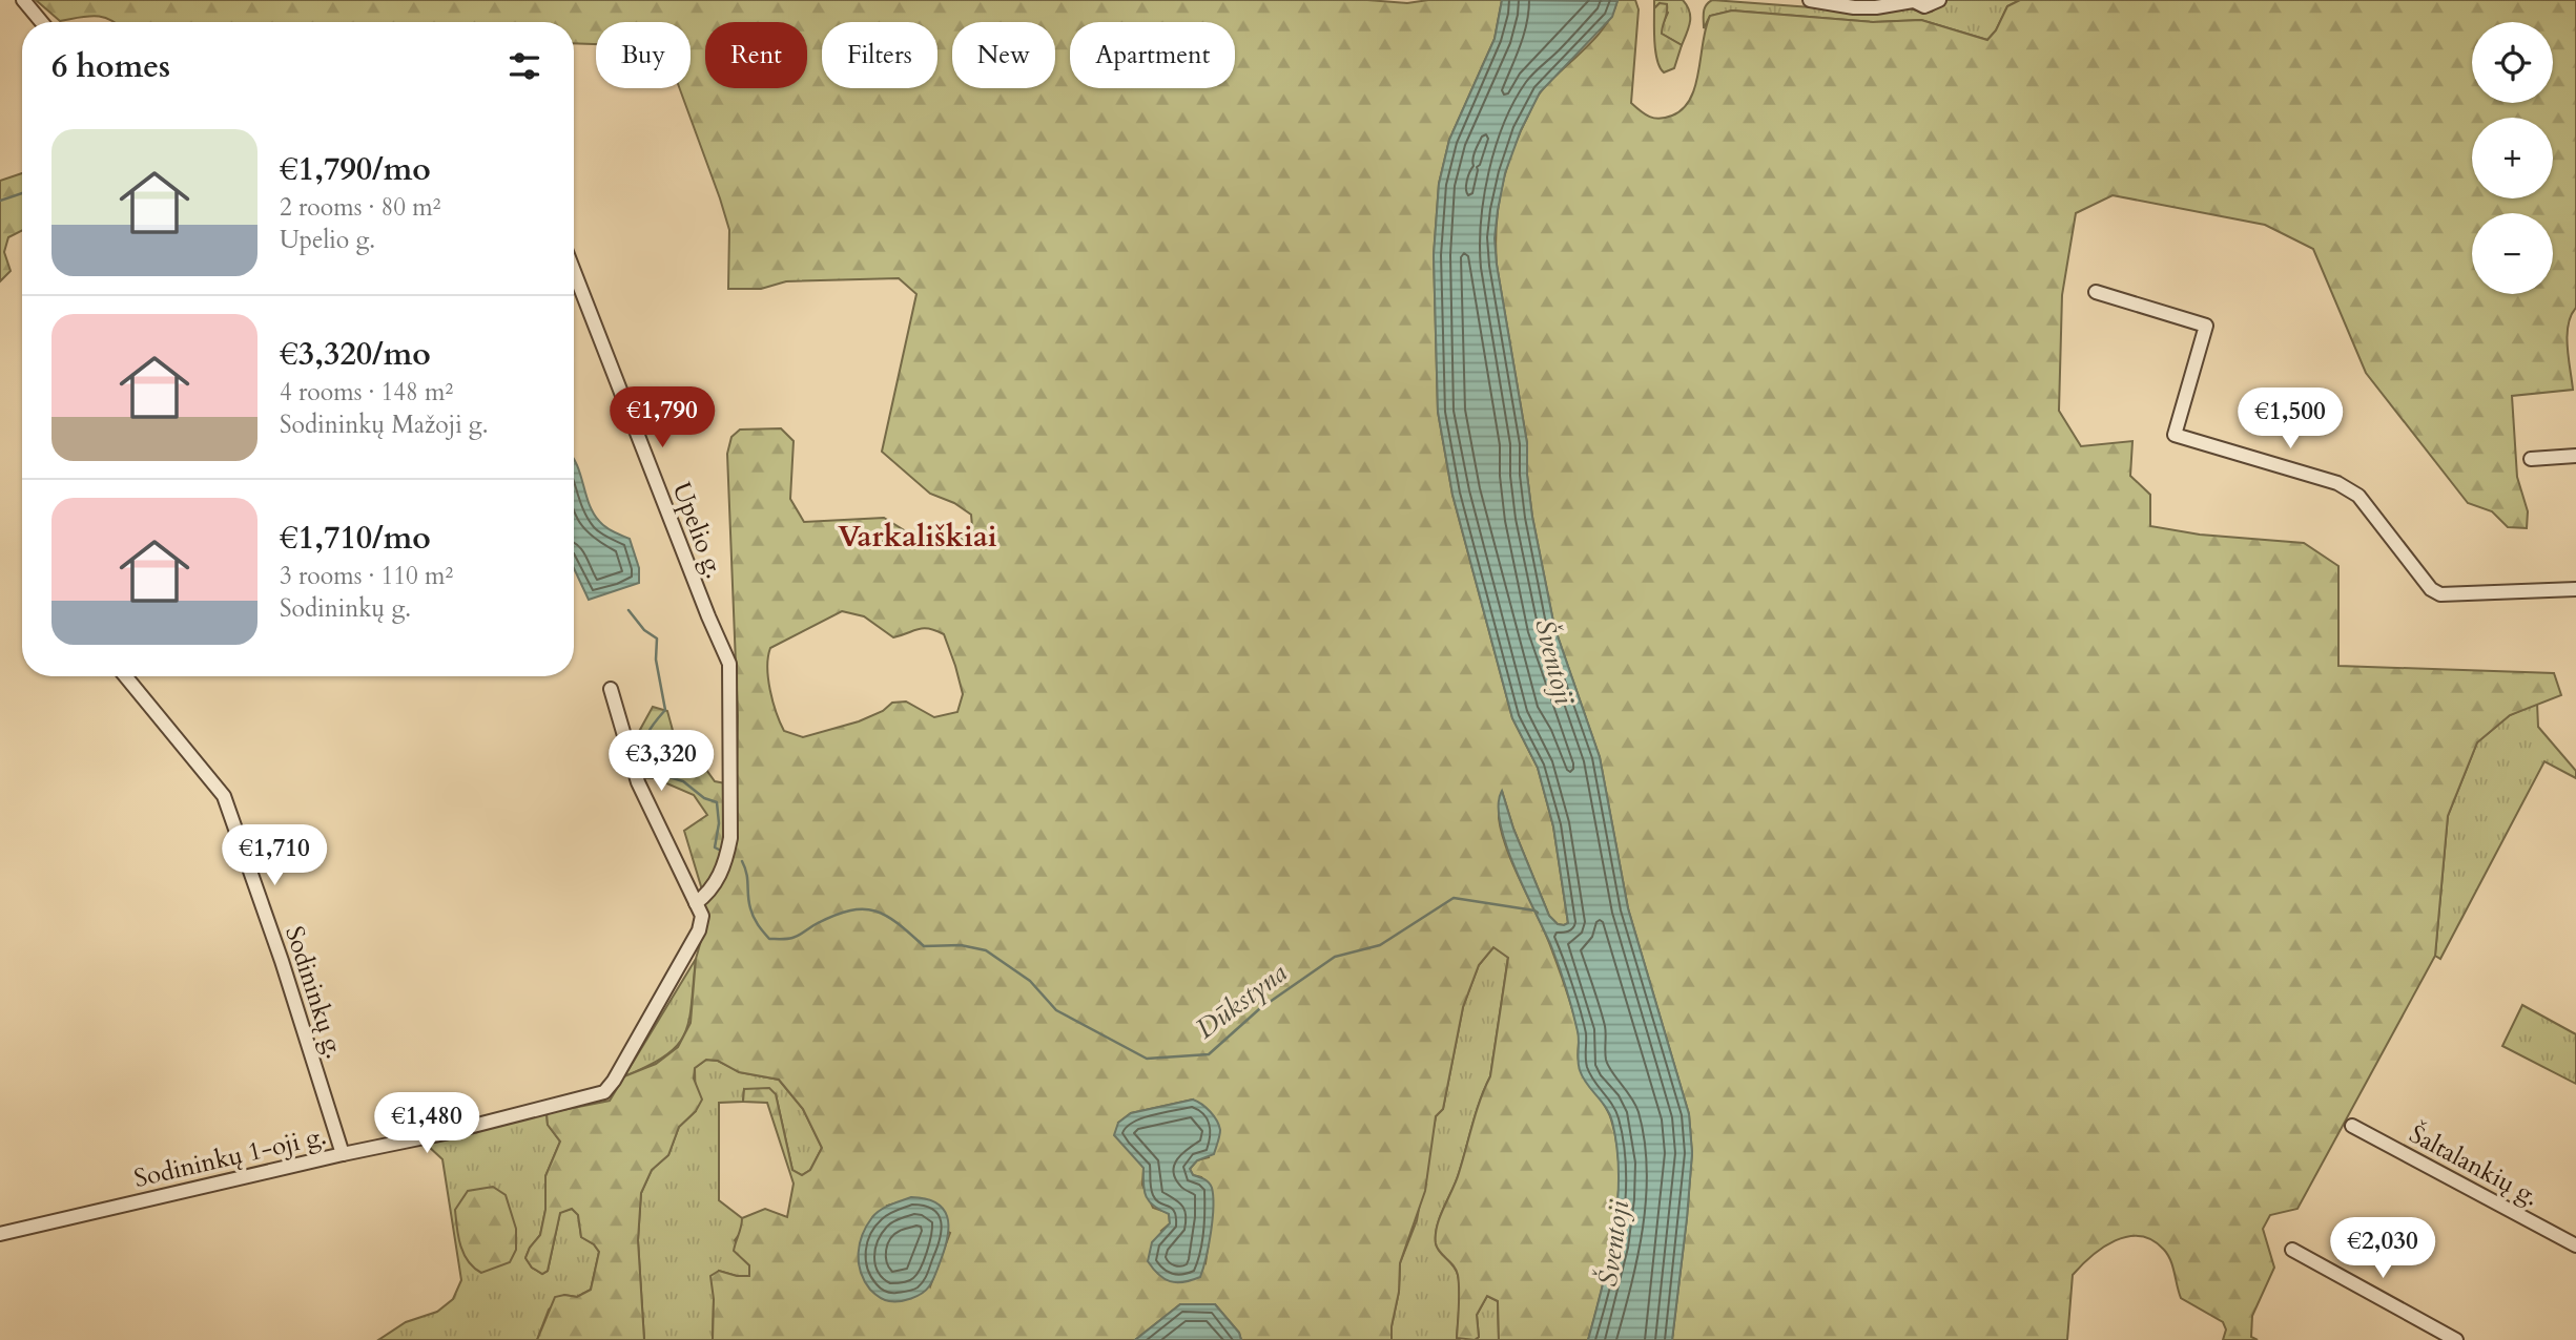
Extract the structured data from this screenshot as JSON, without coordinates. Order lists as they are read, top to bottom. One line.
{"streets":{"street":["Upelio g.","Sodininkų g.","Sodininkų 1-oji g.","Šaltalankių g."]},"crossings":[["Upelio g.","Sodininkų 1-oji g."],["Sodininkų g.","Sodininkų 1-oji g."]],"districts":["Varkališkiai"],"water":["Šventoji","Dūkstyna"],"page":{"map_buttons":["+","−"],"chip":["Buy","Rent","Filters","New","Apartment"],"heading":"6 homes","list":[{"name":"€1,790/mo","note":"2 rooms · 80 m² · Upelio g."},{"name":"€3,320/mo","note":"4 rooms · 148 m² · Sodininkų Mažoji g."},{"name":"€1,710/mo","note":"3 rooms · 110 m² · Sodininkų g."}],"price":["€1,790","€1,500","€3,320","€1,710","€1,480","€2,030"]}}
